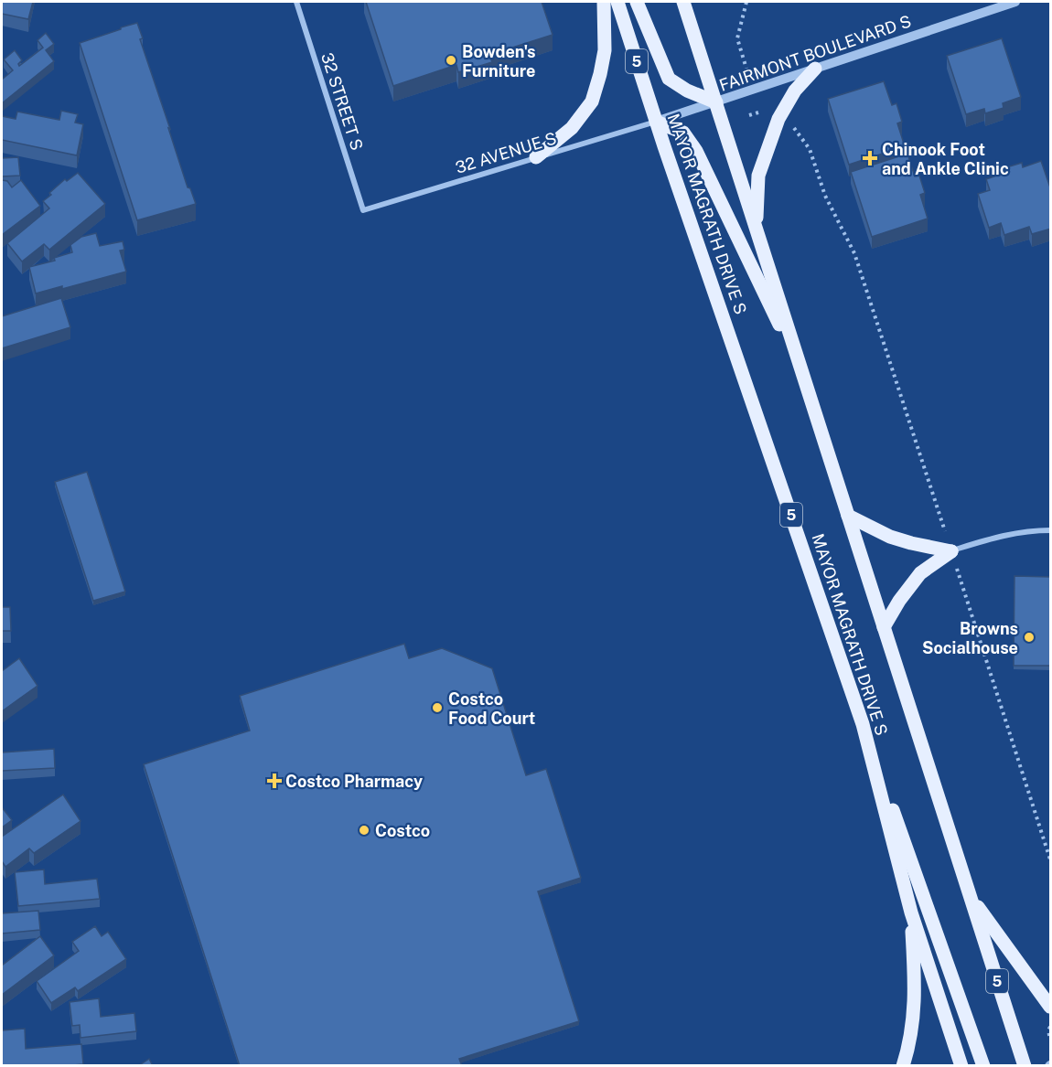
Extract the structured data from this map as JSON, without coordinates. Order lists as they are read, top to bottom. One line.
{"streets":{"main road":["5","MAYOR MAGRATH DRIVE S"],"street":["FAIRMONT BOULEVARD S","32 STREET S","32 AVENUE S"]},"crossings":[["FAIRMONT BOULEVARD S","32 AVENUE S"],["FAIRMONT BOULEVARD S","MAYOR MAGRATH DRIVE S"],["32 STREET S","32 AVENUE S"],["32 AVENUE S","MAYOR MAGRATH DRIVE S"]],"places":{"other":["Bowden's Furniture","Browns Socialhouse","Costco Food Court","Costco"],"health":["Chinook Foot and Ankle Clinic","Costco Pharmacy"]}}
